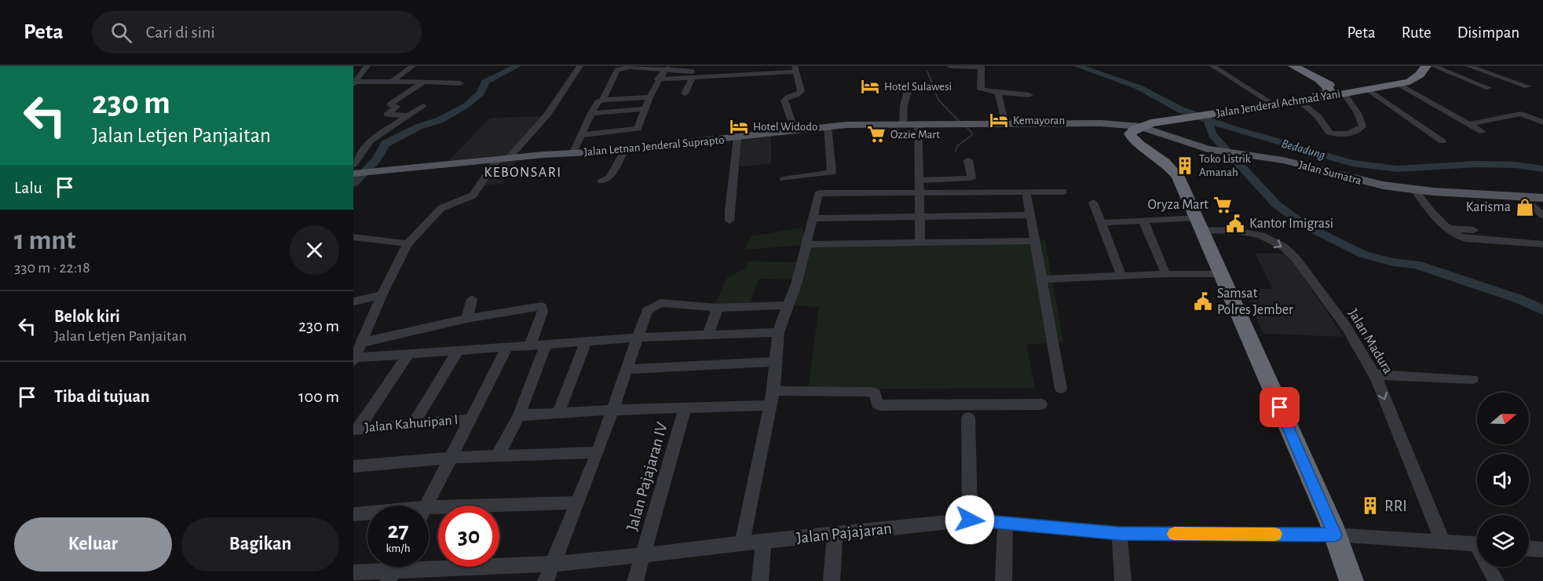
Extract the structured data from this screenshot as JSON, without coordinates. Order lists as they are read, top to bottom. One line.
{"streets":{"highway":["Jalan Jenderal Achmad Yani"],"main road":["Jalan Letnan Jenderal Suprapto","Jalan Sumatra"],"street":["Jalan Madura","Jalan Kahuripan I","Jalan Pajajaran IV","Jalan Pajajaran"]},"crossings":[["Jalan Jenderal Achmad Yani","Jalan Letnan Jenderal Suprapto"],["Jalan Jenderal Achmad Yani","Jalan Sumatra"],["Jalan Letnan Jenderal Suprapto","Jalan Sumatra"],["Jalan Madura","Jalan Pajajaran"],["Jalan Pajajaran IV","Jalan Pajajaran"]],"one_way":["Jalan Madura"],"districts":["KEBONSARI"],"water":["Bedadung"],"places":{"hotel":["Hotel Sulawesi","Kemayoran","Hotel Widodo"],"supermarket":["Ozzie Mart","Oryza Mart"],"building":["Toko Listrik Amanah","RRI"],"shop":["Karisma"],"public building":["Kantor Imigrasi","Samsat Polres Jember"]},"north":"right","page":{"header":"Peta","search":"Cari di sini","nav":["Peta","Rute","Disimpan"],"turn":["230 m","Jalan Letjen Panjaitan"],"then":"Lalu","heading":["1 mnt","330 m · 22:18"],"list":[{"name":"Belok kiri","note":"Jalan Letjen Panjaitan","value":"230 m"},{"name":"Tiba di tujuan","value":"100 m"}],"speed":"27 km/h","limit":"30","buttons":["Keluar","Bagikan"]}}
